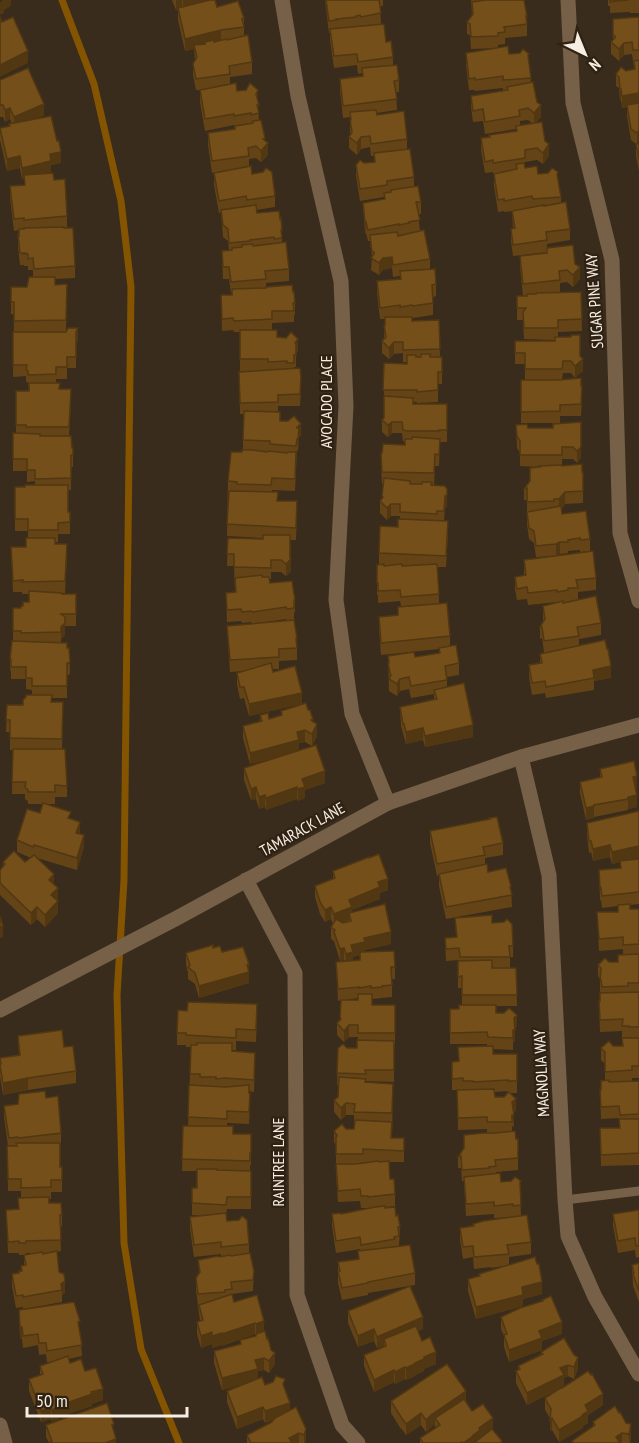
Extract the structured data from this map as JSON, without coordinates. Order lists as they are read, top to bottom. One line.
{"streets":{"street":["SUGAR PINE WAY","AVOCADO PLACE","TAMARACK LANE","MAGNOLIA WAY","RAINTREE LANE"]},"crossings":[["AVOCADO PLACE","TAMARACK LANE"],["TAMARACK LANE","MAGNOLIA WAY"],["TAMARACK LANE","RAINTREE LANE"]],"scale_bar":"50 m","north":"bottom right"}
